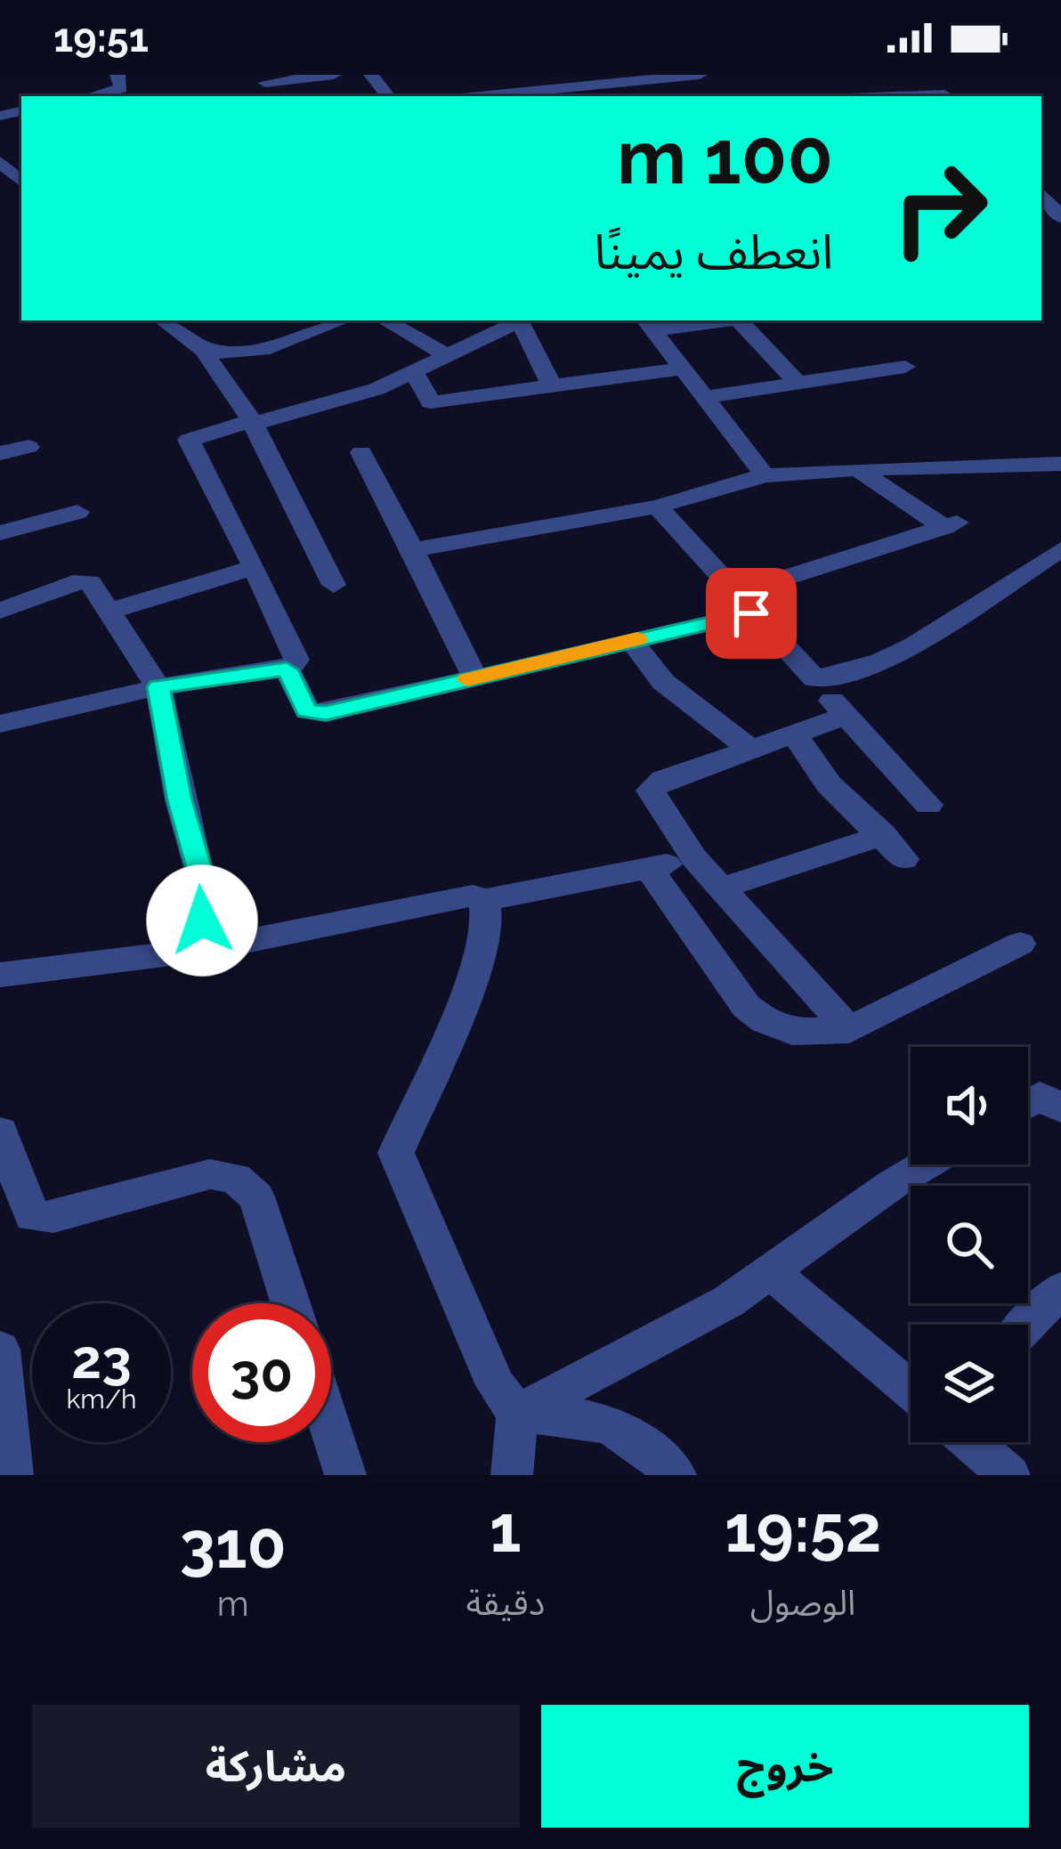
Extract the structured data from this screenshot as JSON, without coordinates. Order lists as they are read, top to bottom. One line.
{"page":{"status":"19:51","turn":["100 m","انعطف يمينًا"],"speed":"23 km/h","limit":"30","eta":["19:52","الوصول","1","دقيقة","310","m"],"buttons":["خروج","مشاركة"]}}
